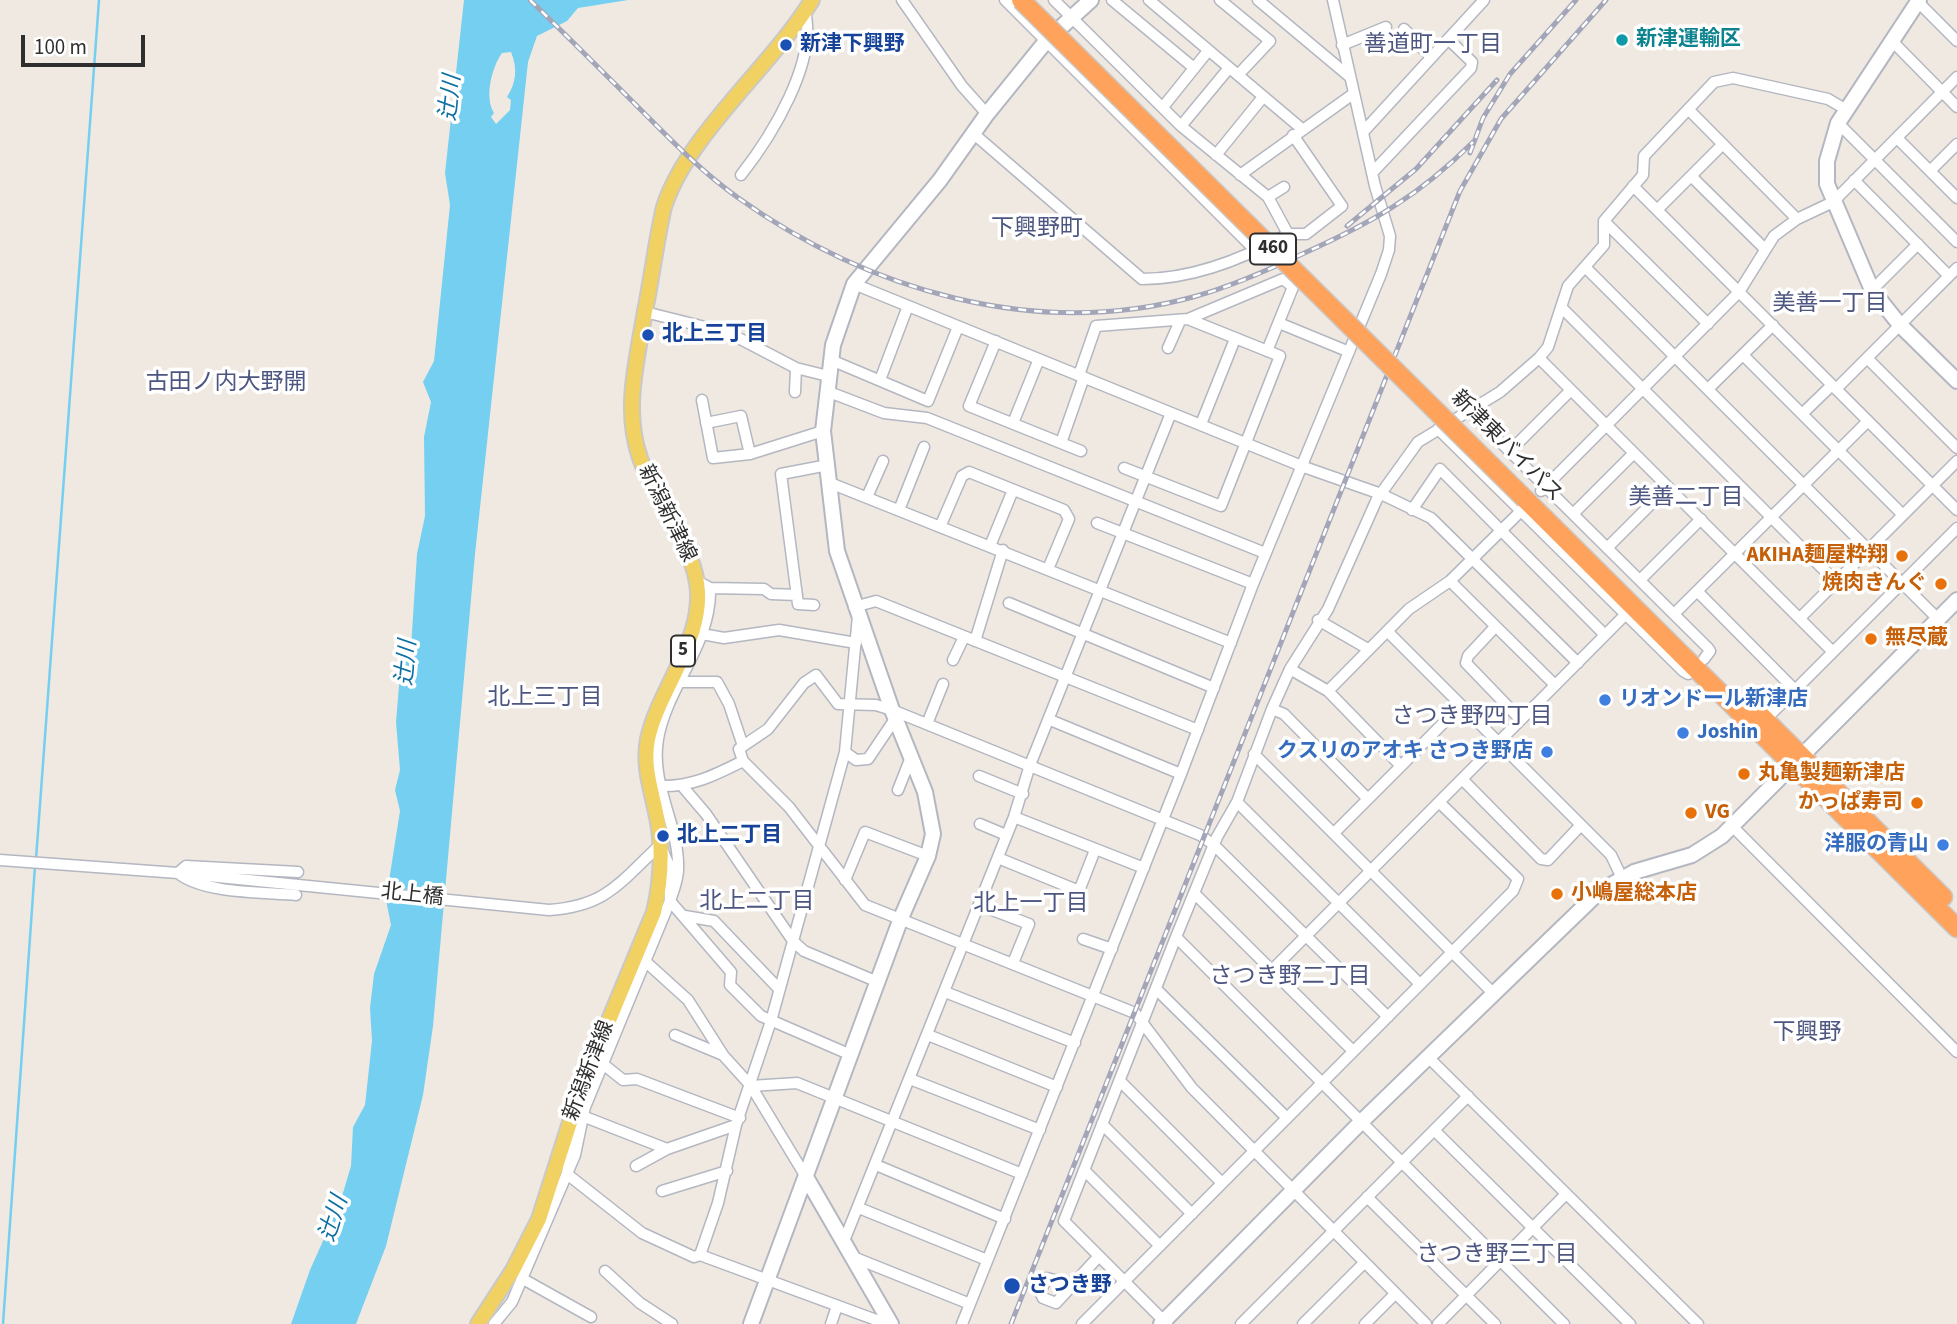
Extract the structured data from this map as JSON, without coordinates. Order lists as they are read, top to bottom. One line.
{"streets":{"highway":["460","新津東バイパス"],"main road":["新潟新津線","5"],"street":["北上橋"]},"crossings":[["新潟新津線","北上橋"]],"districts":["善道町一丁目","下興野町","美善一丁目","古田ノ内大野開","美善二丁目","北上三丁目","さつき野四丁目","北上二丁目","北上一丁目","さつき野二丁目","下興野","さつき野三丁目"],"water":["辻川"],"places":["新津運輸区","新津下興野","北上三丁目","AKIHA麺屋粋翔","焼肉きんぐ","無尽蔵","リオンドール新津店","Joshin","クスリのアオキ さつき野店","丸亀製麺新津店","かっぱ寿司","VG","北上二丁目","洋服の青山","小嶋屋総本店","さつき野"],"scale_bar":"100 m"}
